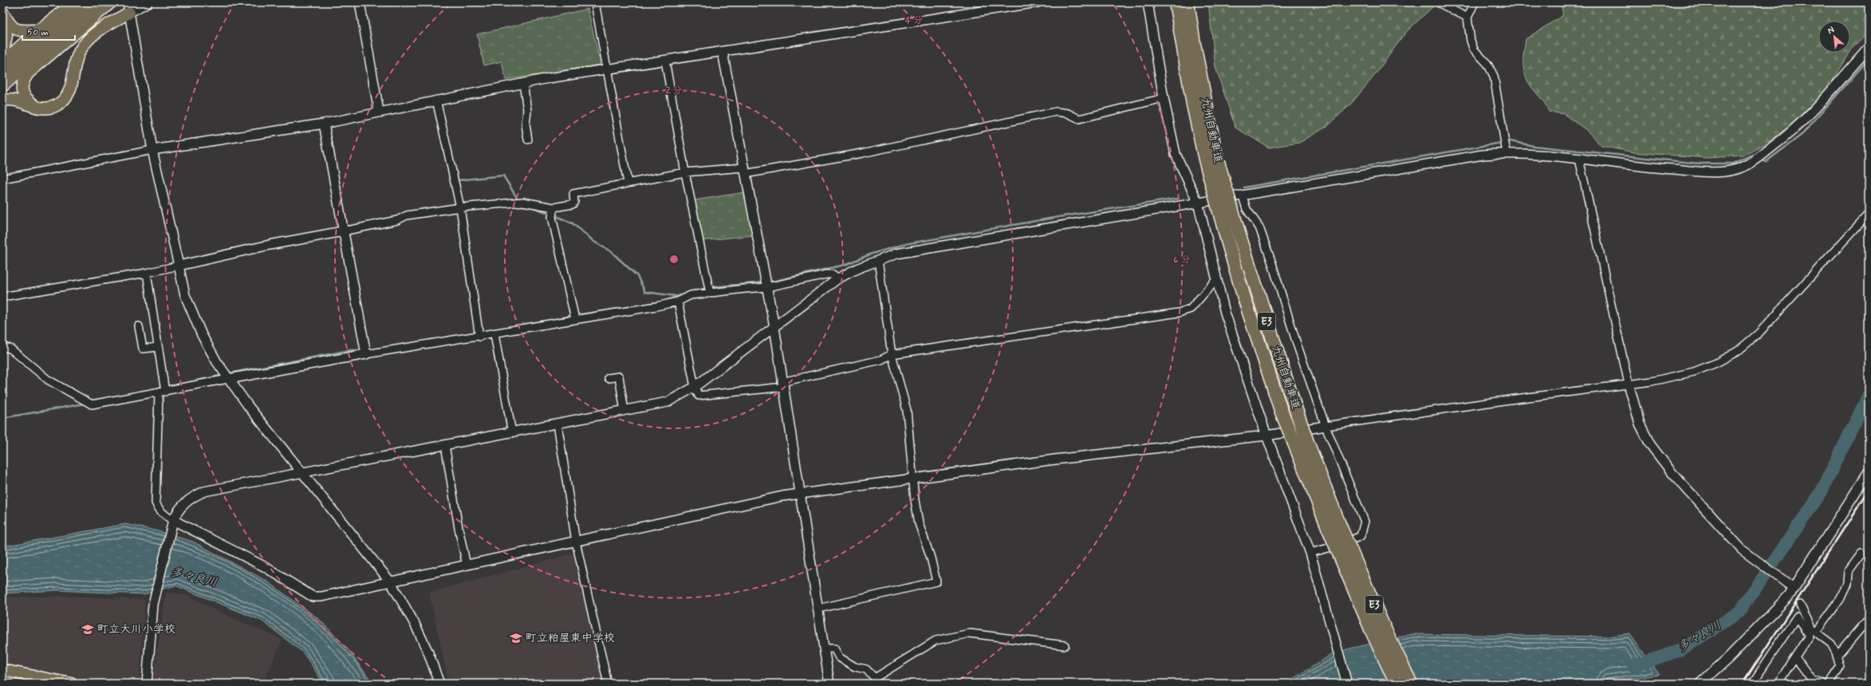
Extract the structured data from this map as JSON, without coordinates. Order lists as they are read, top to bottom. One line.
{"streets":{"highway":["九州自動車道","E3"]},"water":["多々良川"],"places":{"school or university":["町立大川小学校","町立粕屋東中学校"]},"scale_bar":"50 m","north":"top left","rings":["4 分","2 分","6 分"]}
